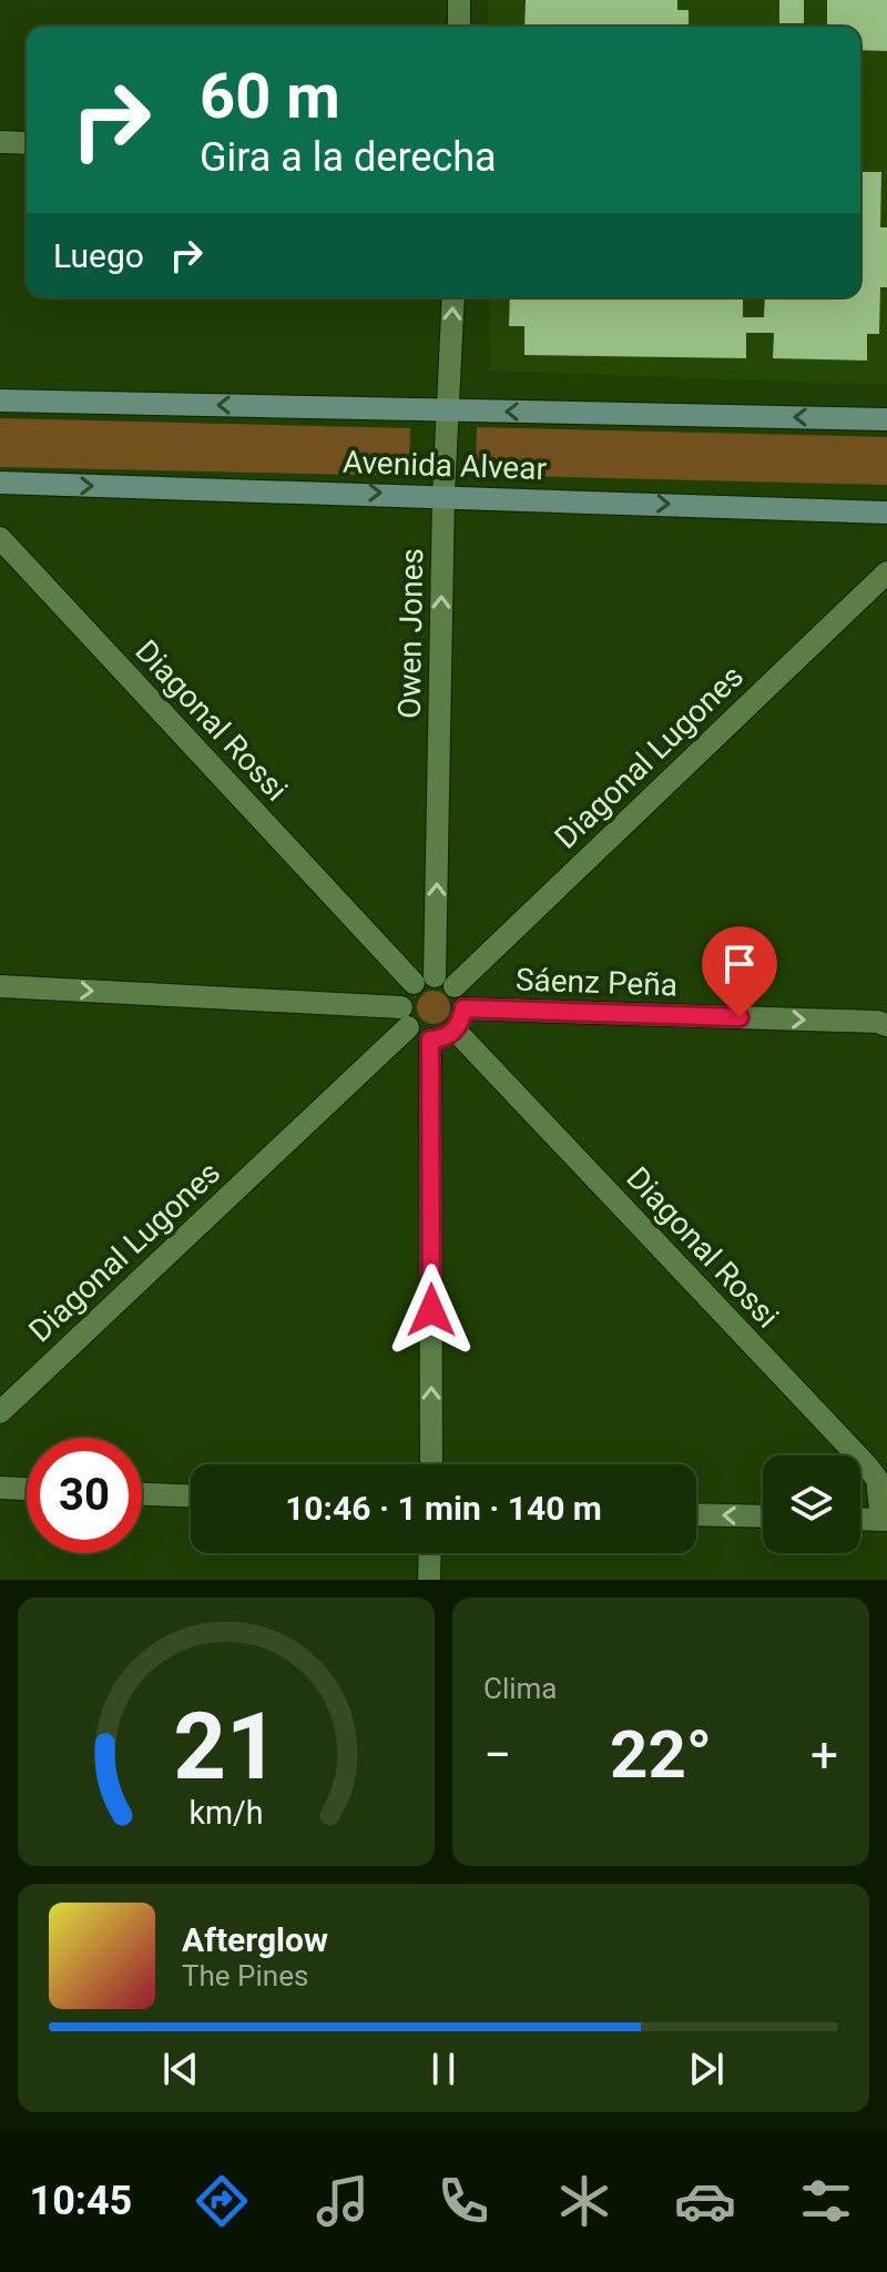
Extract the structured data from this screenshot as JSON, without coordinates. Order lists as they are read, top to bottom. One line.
{"streets":{"main road":["Avenida Alvear"],"street":["Owen Jones","Diagonal Rossi","Diagonal Lugones","Sáenz Peña"]},"crossings":[["Avenida Alvear","Owen Jones"],["Owen Jones","Diagonal Rossi"],["Owen Jones","Diagonal Lugones"],["Diagonal Rossi","Diagonal Lugones"],["Diagonal Rossi","Sáenz Peña"]],"one_way":["Owen Jones","Sáenz Peña"],"page":{"turn":["60 m","Gira a la derecha"],"then":"Luego","limit":"30","trip":"10:46 · 1 min · 140 m","tile":"Clima","heat":["−","22°","+"],"song":["Afterglow","The Pines"],"tabs":"10:45","gauge":["21","km/h"]}}
